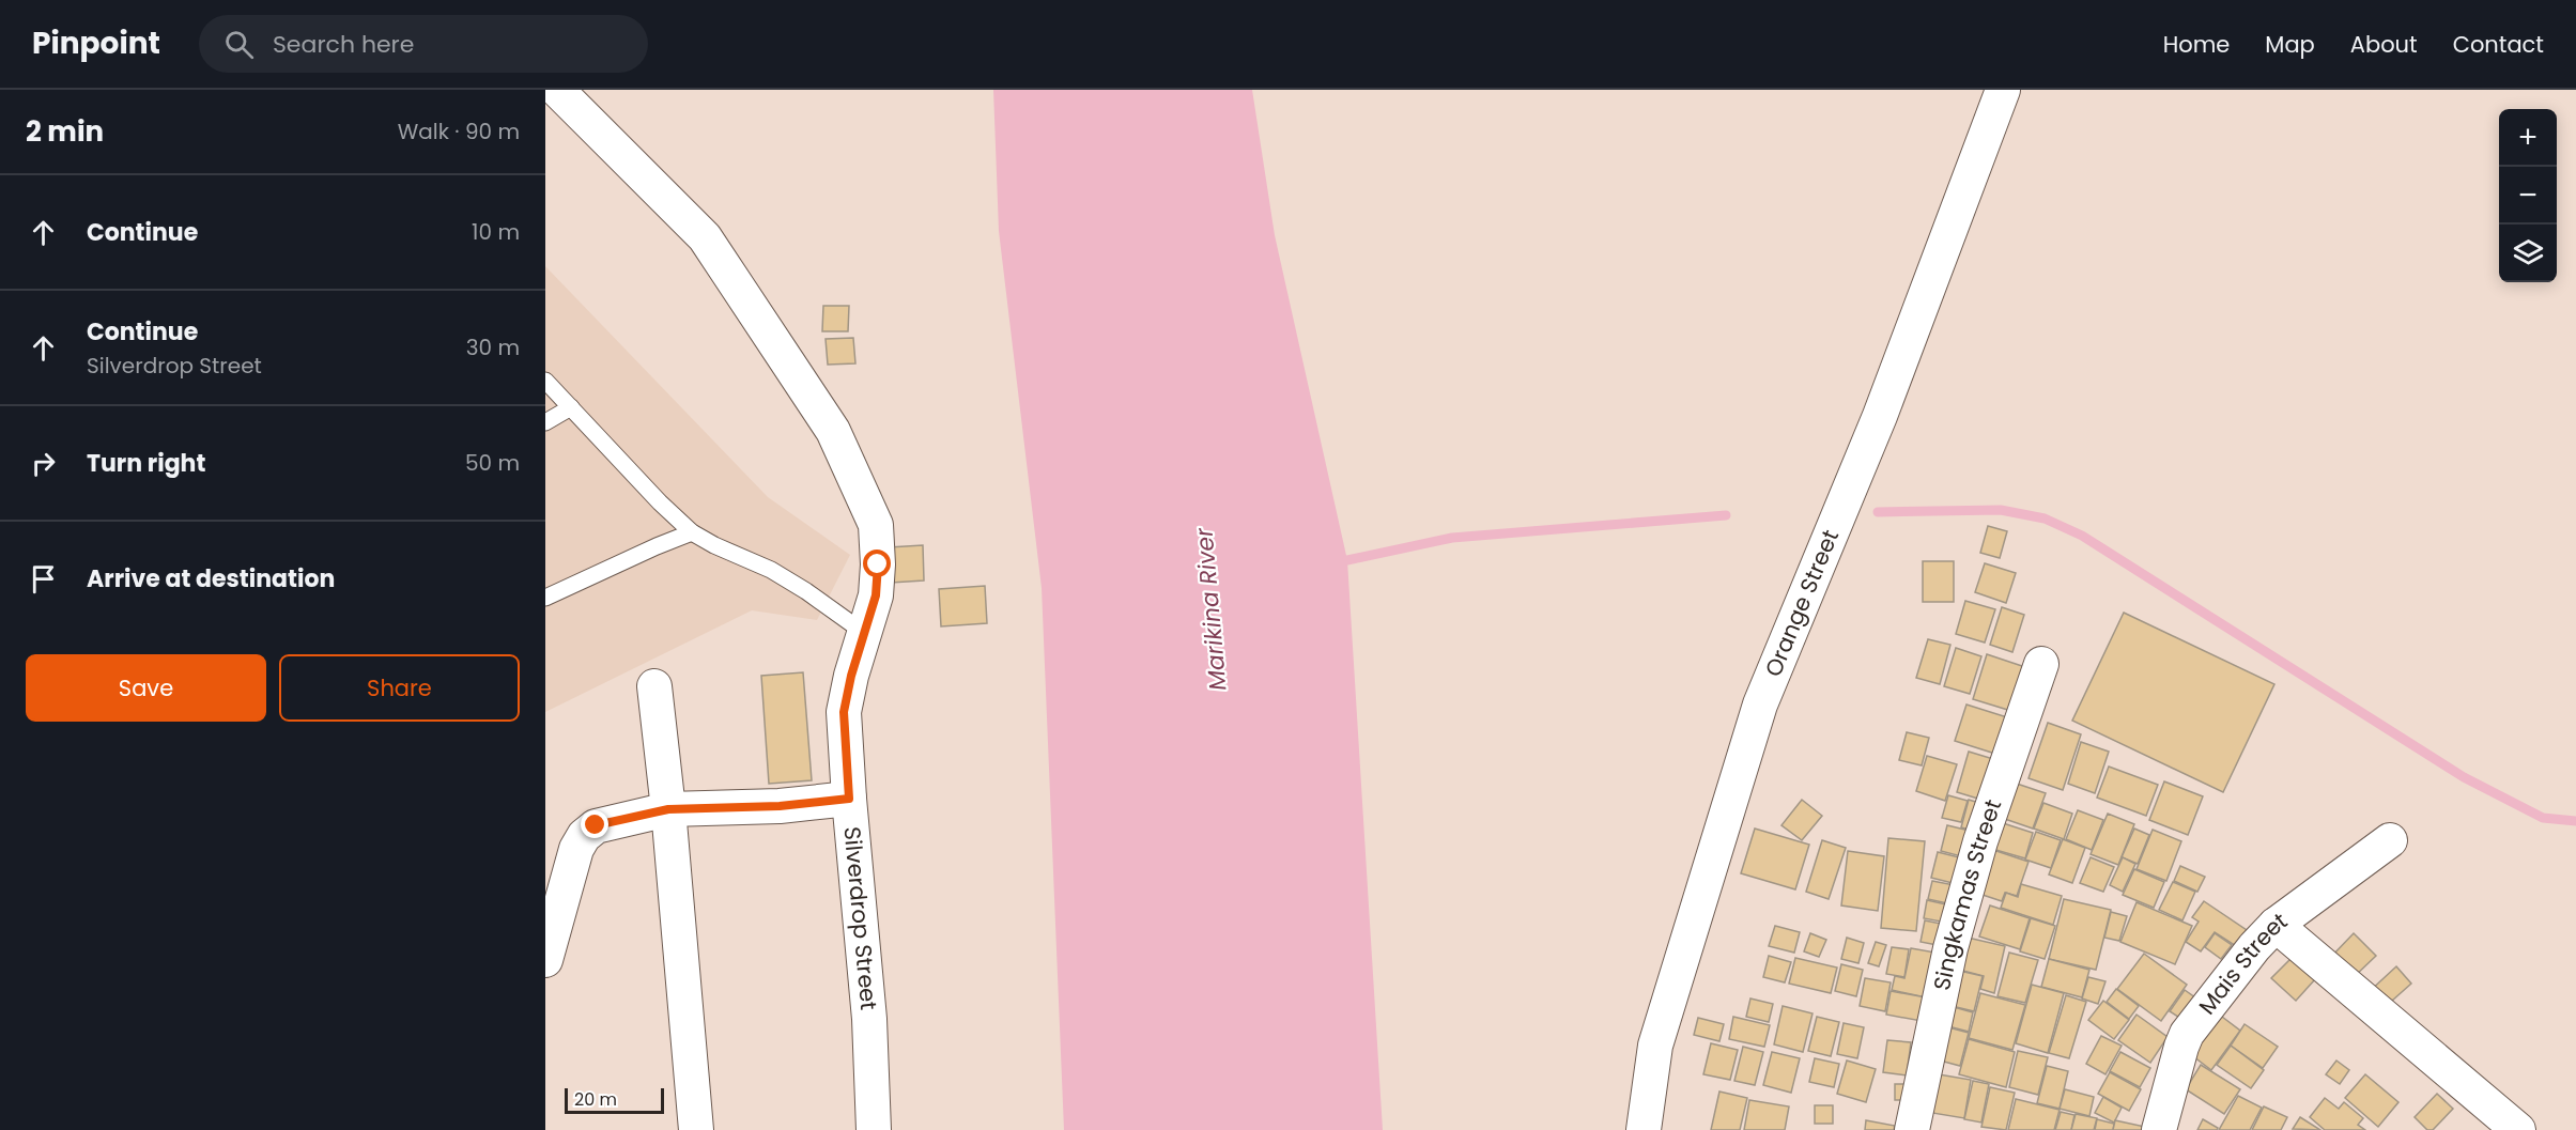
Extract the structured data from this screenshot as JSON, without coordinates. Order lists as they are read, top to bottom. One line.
{"streets":{"street":["Orange Street","Singkamas Street","Silverdrop Street","Mais Street"]},"water":["Marikina River"],"scale_bar":"20 m","page":{"header":"Pinpoint","search":"Search here","nav":["Home","Map","About","Contact"],"heading":["2 min","Walk · 90 m"],"map_buttons":["+","−"],"list":[["Continue","10 m"],["Continue","Silverdrop Street","30 m"],["Turn right","50 m"],"Arrive at destination"],"buttons":["Save","Share"],"scale":"20 m"}}
